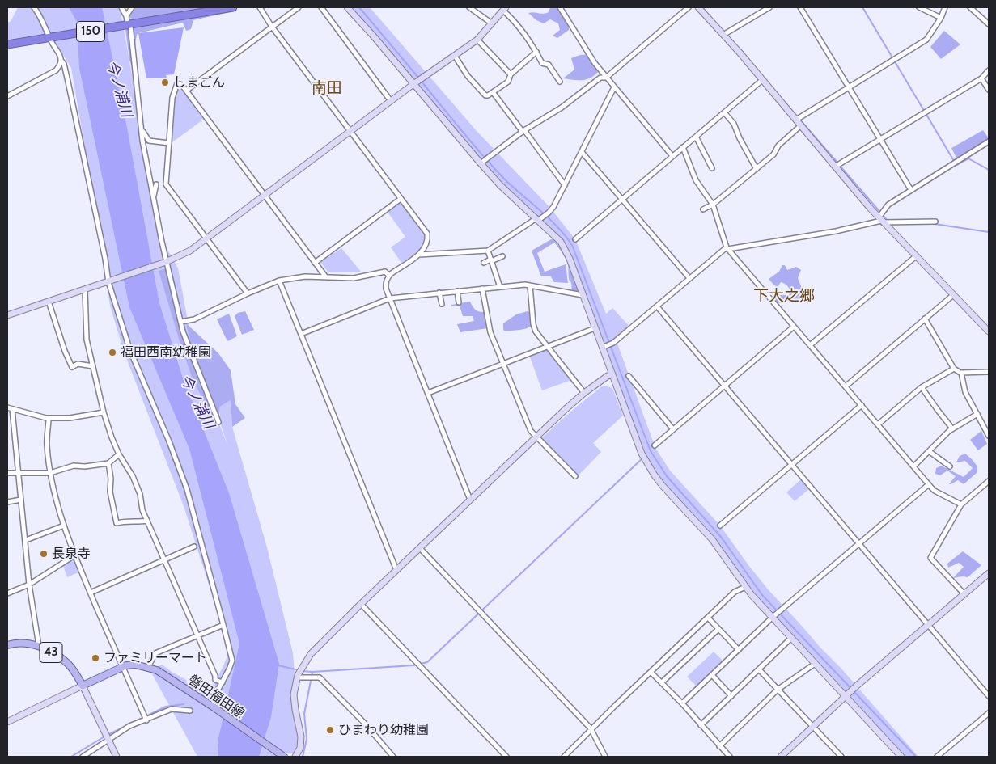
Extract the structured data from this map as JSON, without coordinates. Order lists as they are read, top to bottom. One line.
{"streets":{"highway":["150"],"main road":["43","磐田福田線"]},"crossings":[["43","磐田福田線"]],"districts":["南田","下大之郷"],"water":["今ノ浦川"],"places":["しまごん","福田西南幼稚園","長泉寺","ファミリーマート","ひまわり幼稚園"]}
